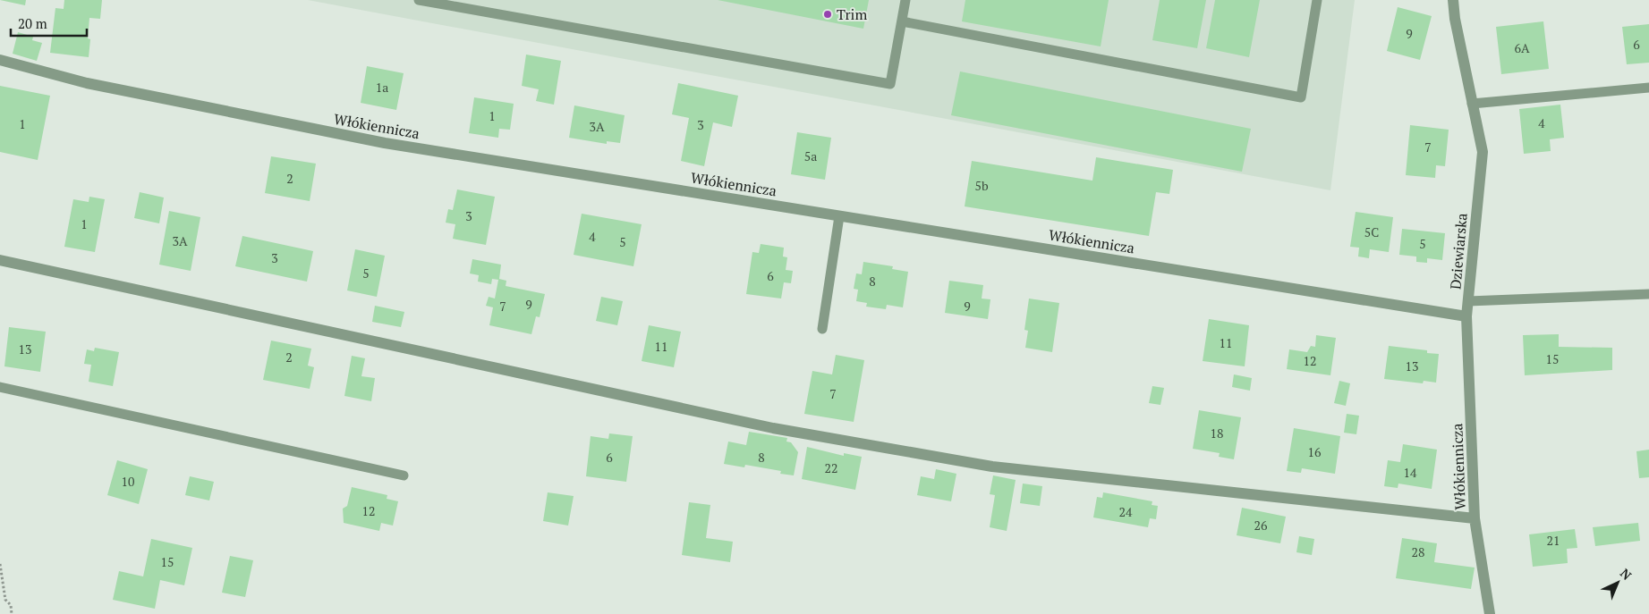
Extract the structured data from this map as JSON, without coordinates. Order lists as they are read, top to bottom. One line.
{"streets":{"street":["Włókiennicza","Dziewiarska"]},"crossings":[["Włókiennicza","Dziewiarska"]],"places":["Trim"],"house_numbers":["9","6","6A","1a","1","4","1","3","3A","7","5a","2","5b","3","1","5C","4","3A","5","5","3","5","6","8","9","7","9","11","11","13","2","15","12","13","7","18","16","6","8","22","14","10","12","24","26","21","28","15"],"scale_bar":"20 m","north":"top right"}
